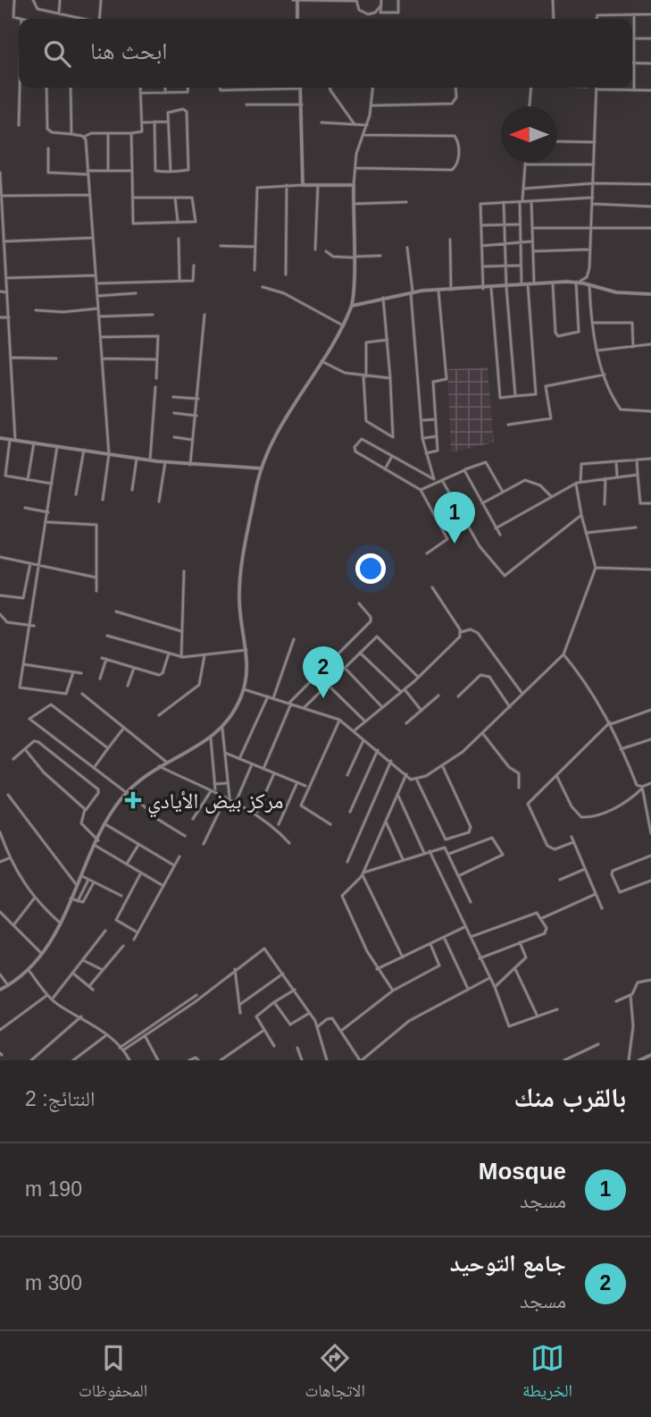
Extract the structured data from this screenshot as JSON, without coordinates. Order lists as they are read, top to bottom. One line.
{"places":{"health":["مركز بيض الأيادي"]},"north":"left","page":{"search":"ابحث هنا","pins":["1","2"],"heading":["بالقرب منك","النتائج: 2"],"list":[{"mark":"1","name":"Mosque","note":"مسجد","value":"190 m"},{"mark":"2","name":"جامع التوحيد","note":"مسجد","value":"300 m"}],"nav":["الخريطة","الاتجاهات","المحفوظات"]}}
